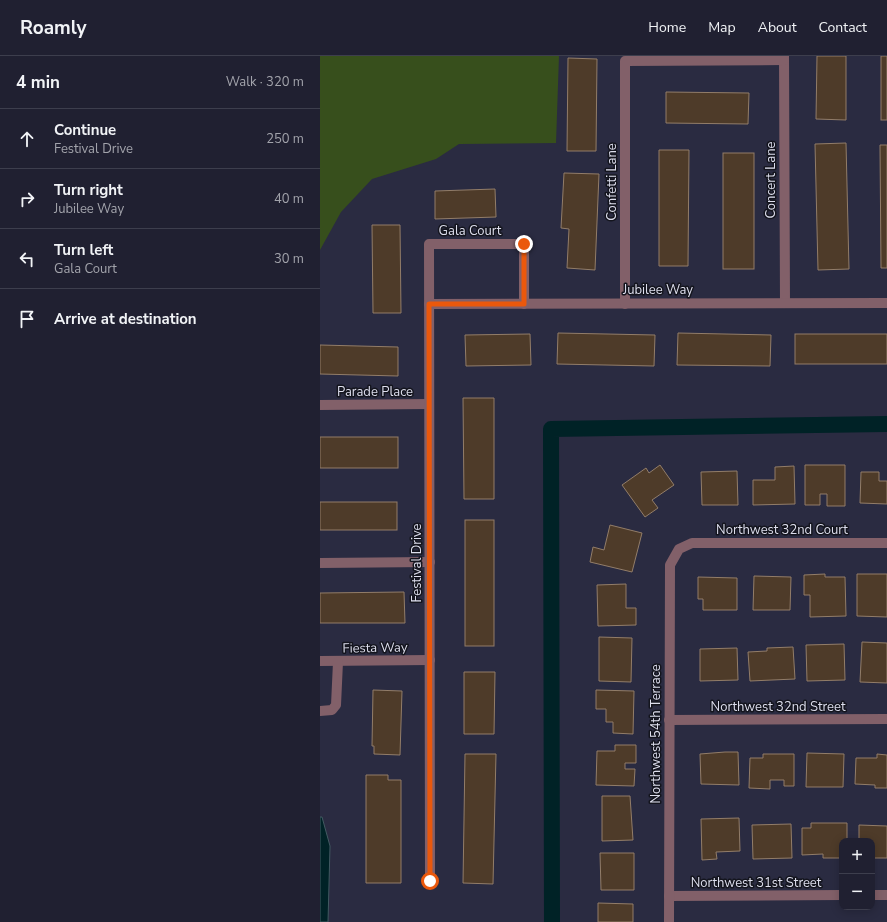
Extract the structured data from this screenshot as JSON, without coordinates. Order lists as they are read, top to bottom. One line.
{"streets":{"street":["Concert Lane","Confetti Lane","Gala Court","Jubilee Way","Parade Place","Northwest 32nd Court","Festival Drive","Fiesta Way","Northwest 32nd Street","Northwest 54th Terrace","Northwest 31st Street"]},"crossings":[["Concert Lane","Confetti Lane"],["Concert Lane","Jubilee Way"],["Confetti Lane","Jubilee Way"],["Gala Court","Jubilee Way"],["Gala Court","Festival Drive"],["Jubilee Way","Festival Drive"],["Parade Place","Festival Drive"],["Northwest 32nd Court","Northwest 54th Terrace"],["Festival Drive","Fiesta Way"],["Northwest 32nd Street","Northwest 54th Terrace"],["Northwest 54th Terrace","Northwest 31st Street"]],"page":{"header":"Roamly","nav":["Home","Map","About","Contact"],"heading":["4 min","Walk · 320 m"],"list":[["Continue","Festival Drive","250 m"],["Turn right","Jubilee Way","40 m"],["Turn left","Gala Court","30 m"],"Arrive at destination"],"map_buttons":["+","−"]}}
